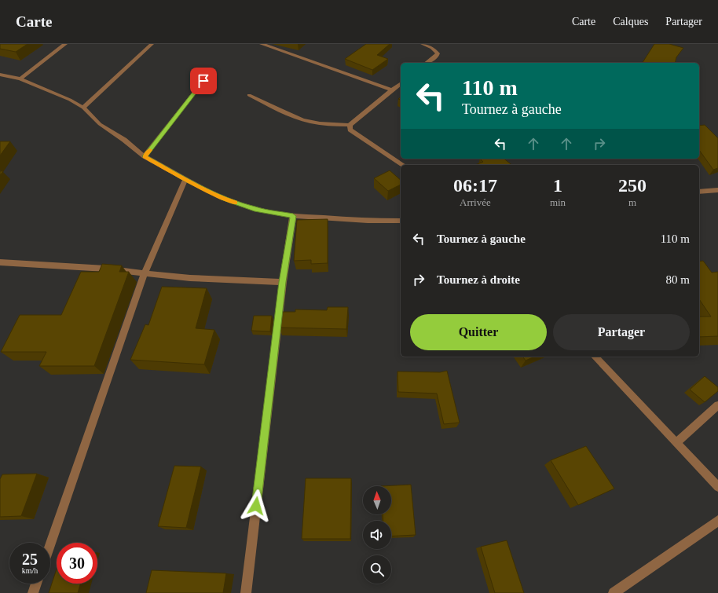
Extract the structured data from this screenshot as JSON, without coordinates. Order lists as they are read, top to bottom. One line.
{"north":"top","page":{"header":"Carte","nav":["Carte","Calques","Partager"],"turn":["110 m","Tournez à gauche"],"eta":["06:17","Arrivée","1","min","250","m"],"list":[{"name":"Tournez à gauche","value":"110 m"},{"name":"Tournez à droite","value":"80 m"}],"buttons":["Quitter","Partager"],"speed":"25 km/h","limit":"30"}}
